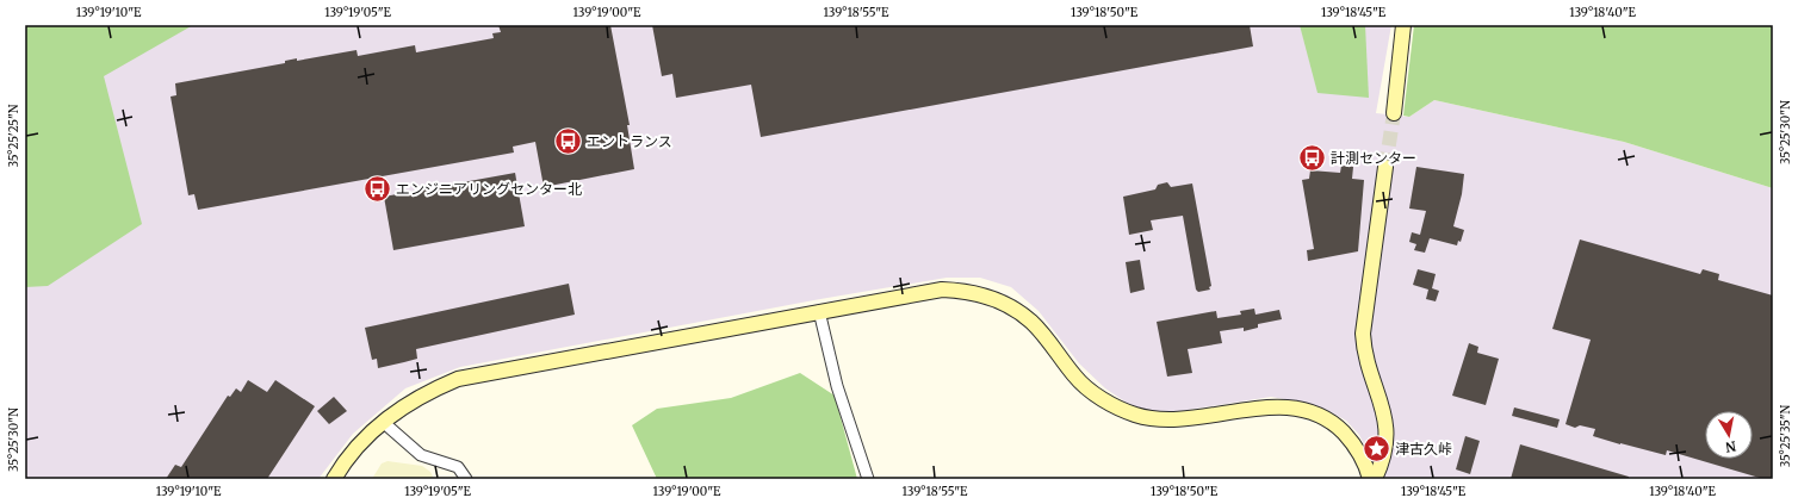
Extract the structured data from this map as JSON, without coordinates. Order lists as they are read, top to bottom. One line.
{"places":{"bus stop":["エントランス","計測センター","エンジニアリングセンター北"],"place":["津古久峠"]},"north":"bottom","coordinates":["139°19'10\"E","139°19'05\"E","139°19'00\"E","139°18'55\"E","139°18'50\"E","139°18'45\"E","139°18'40\"E","35°25'30\"N","35°25'25\"N","35°25'35\"N"]}
